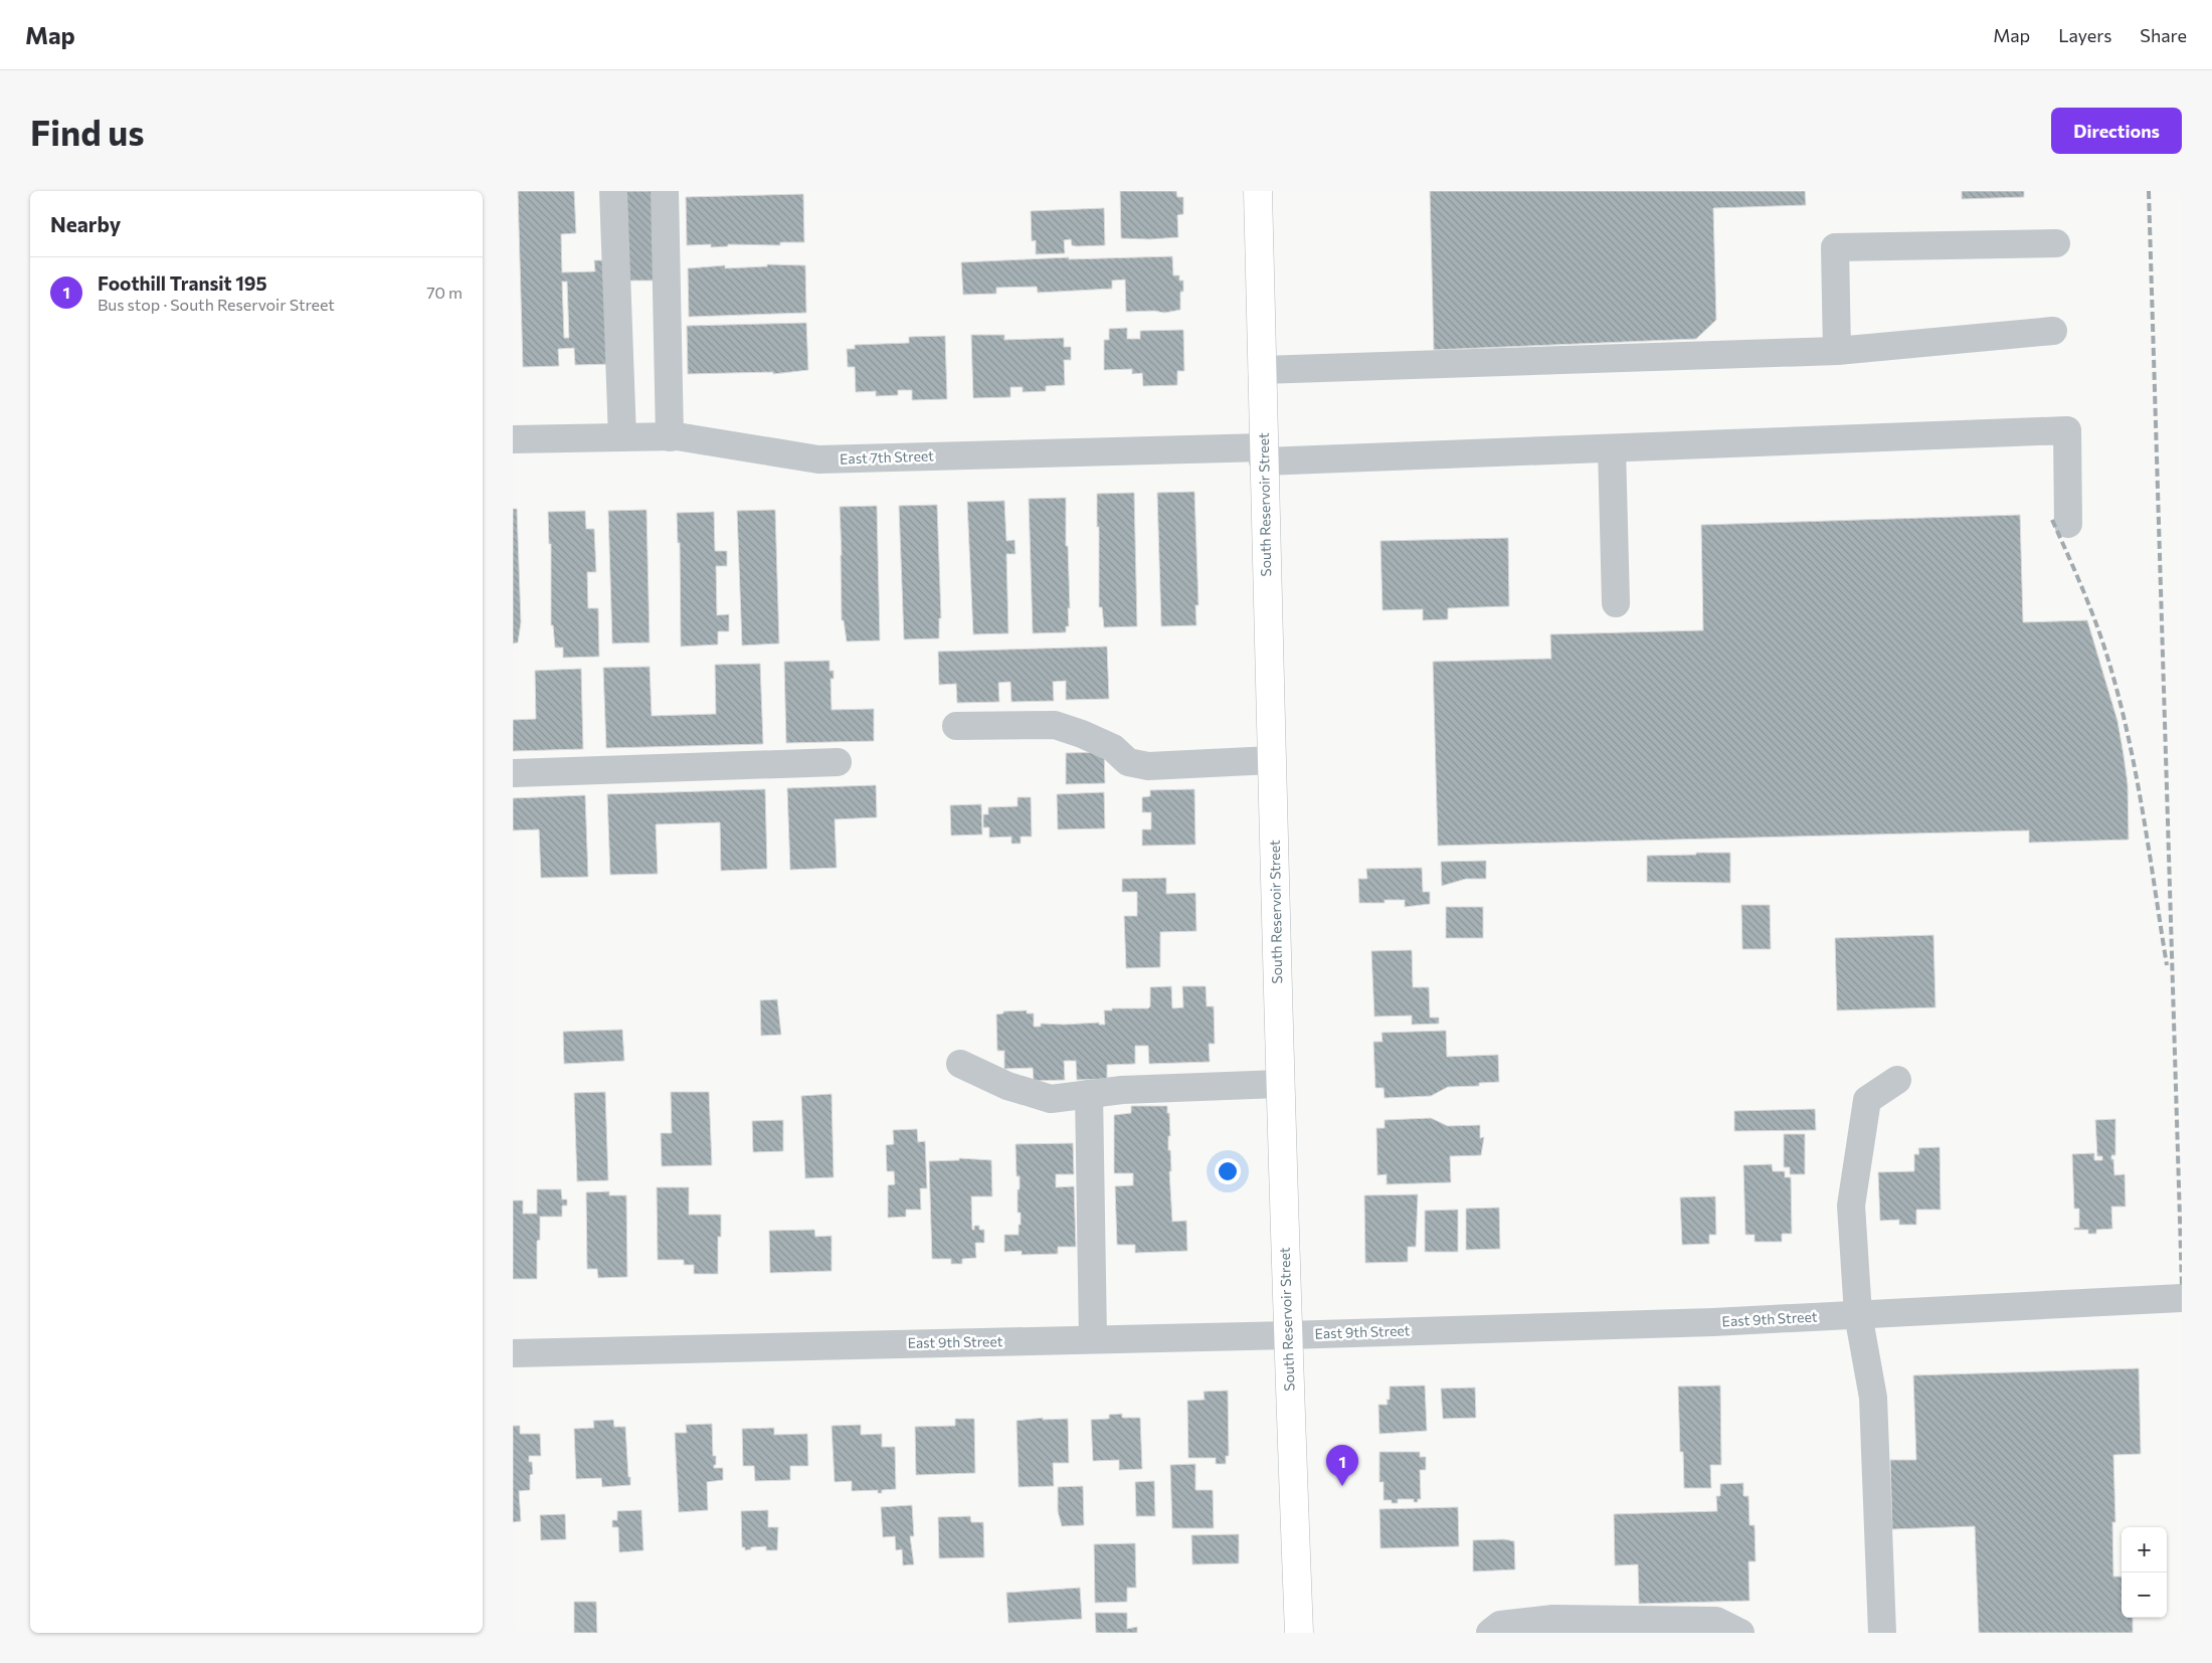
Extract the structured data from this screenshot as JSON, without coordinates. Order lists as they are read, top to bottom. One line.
{"streets":{"main road":["South Reservoir Street"],"street":["East 7th Street","East 9th Street"]},"crossings":[["East 7th Street","South Reservoir Street"],["South Reservoir Street","East 9th Street"]],"page":{"header":"Map","nav":["Map","Layers","Share"],"buttons":"Directions","title":"Find us","heading":"Nearby","list":[{"mark":"1","name":"Foothill Transit 195","note":"Bus stop · South Reservoir Street","value":"70 m"}],"pins":"1","map_buttons":["+","−"]}}
